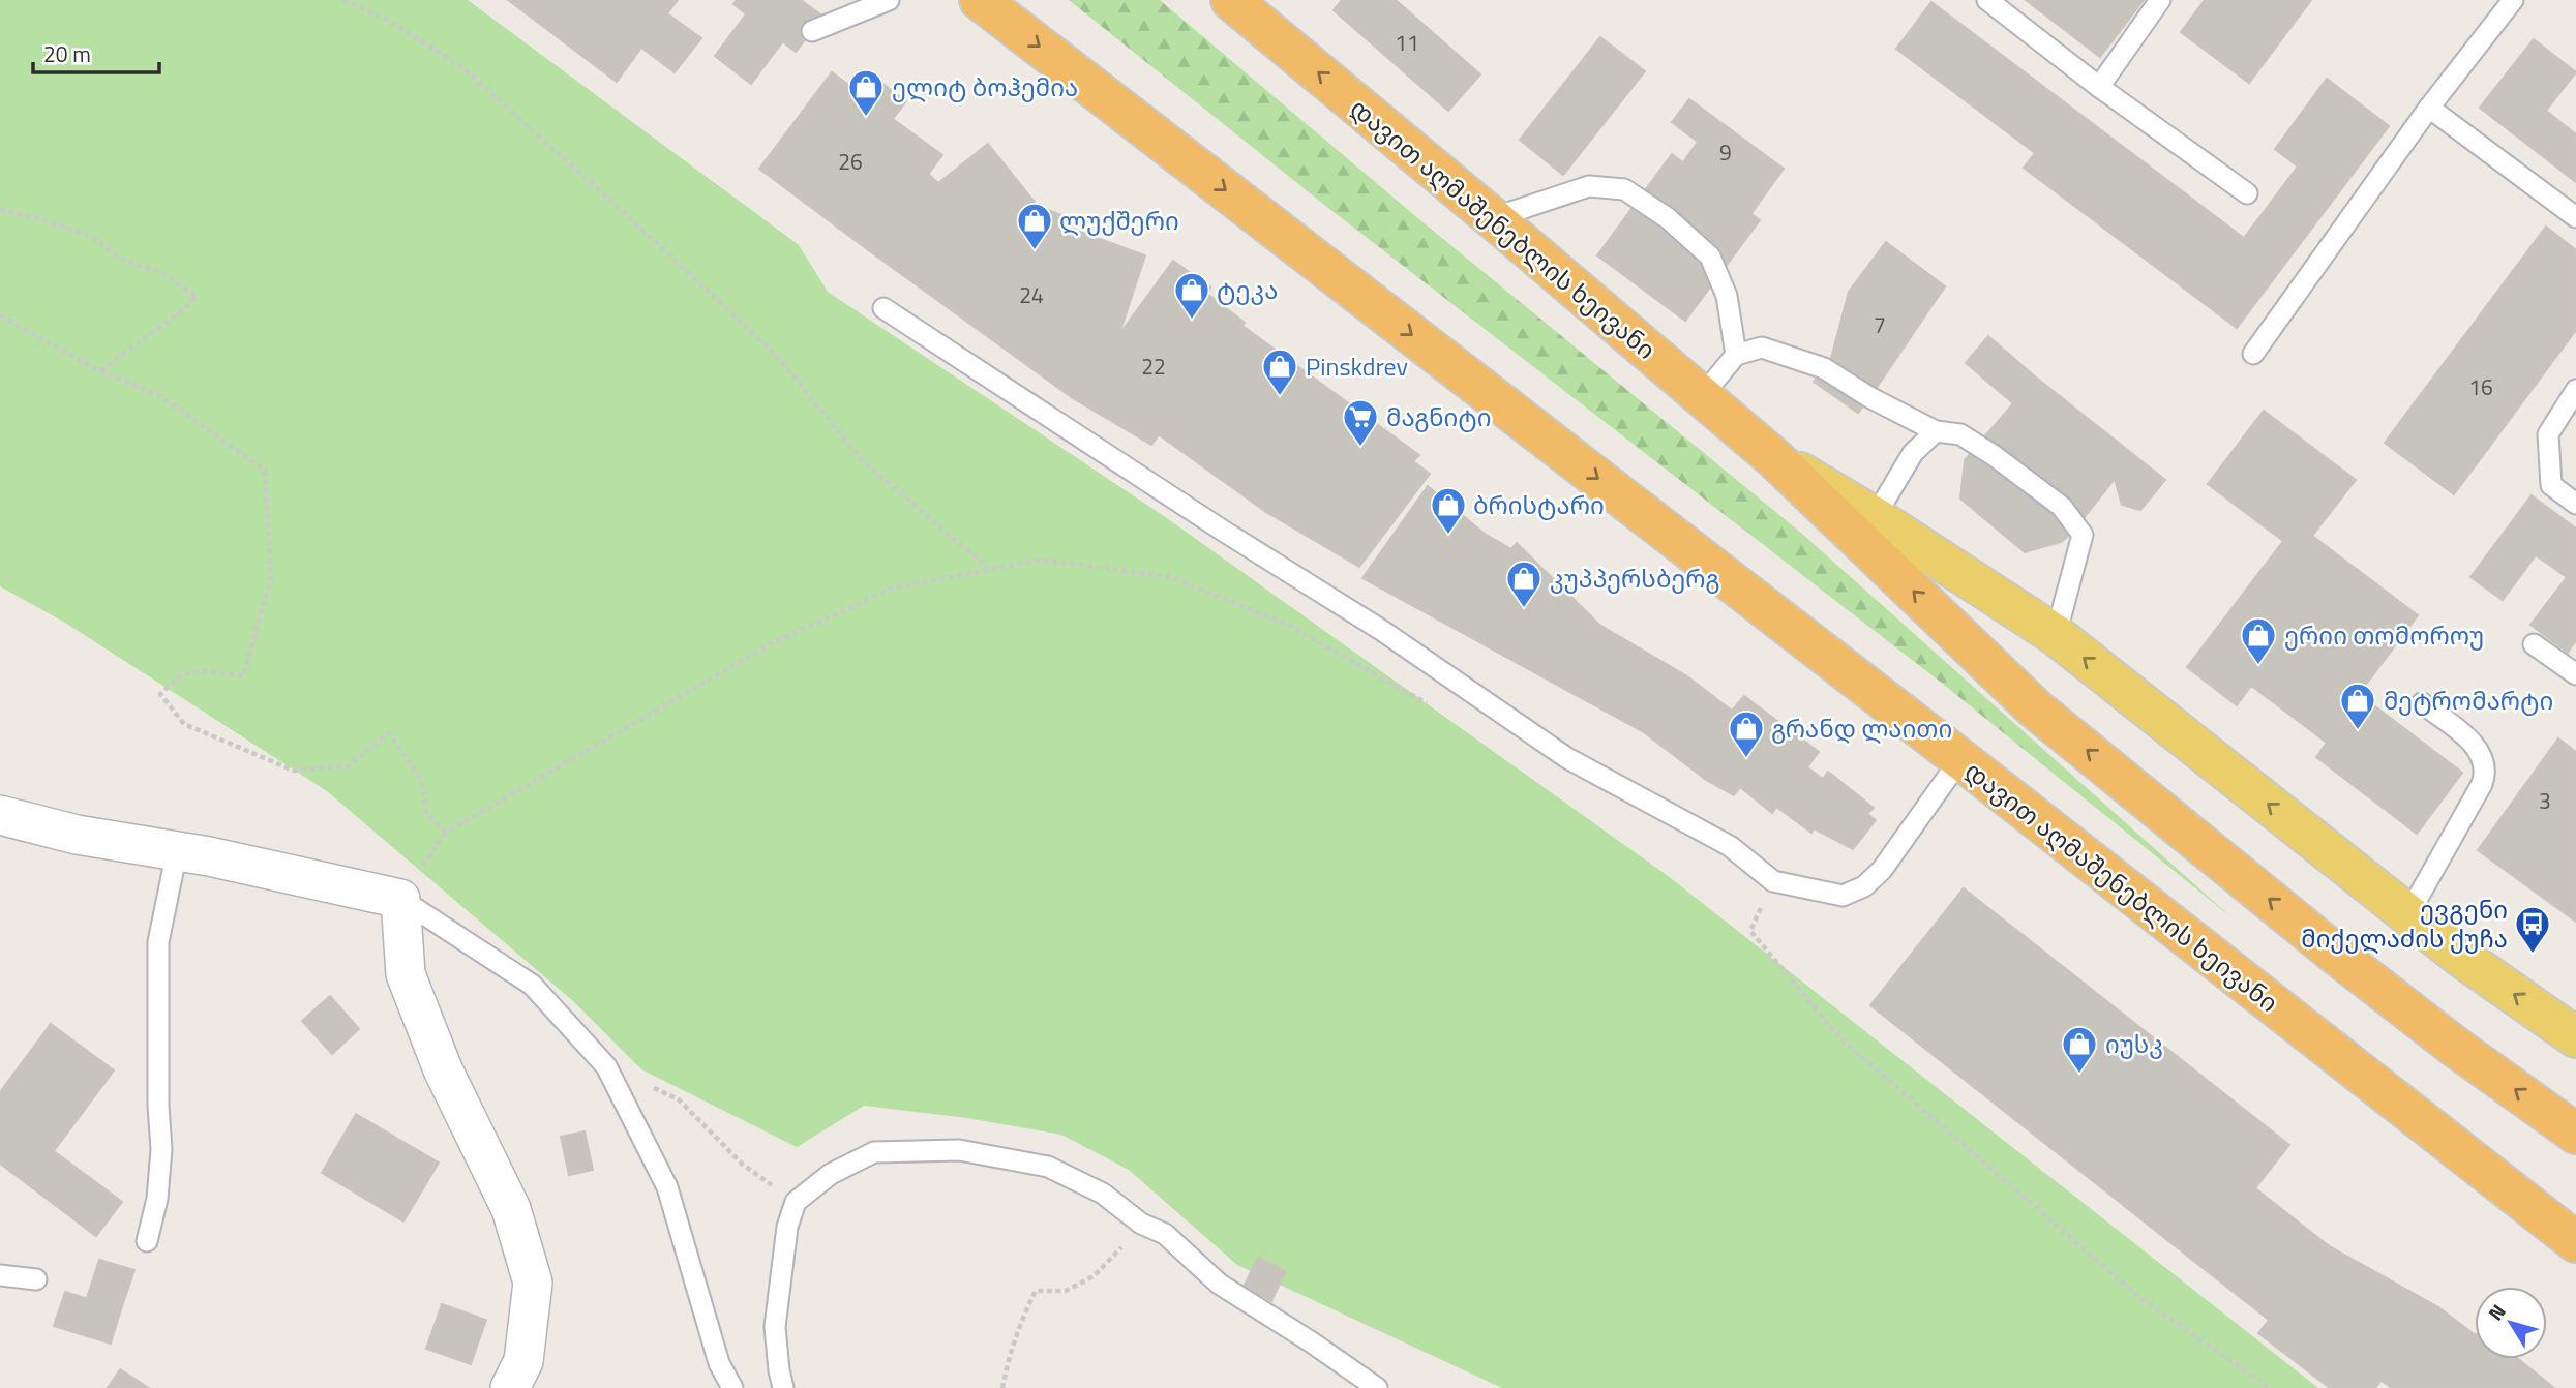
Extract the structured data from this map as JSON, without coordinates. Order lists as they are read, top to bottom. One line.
{"streets":{"highway":["დავით აღმაშენებლის ხეივანი"]},"places":{"shop":["ელიტ ბოჰემია","ლუქშერი","ტეკა","Pinskdrev","ბრისტარი","კუპპერსბერგ","ერიი თომოროუ","მეტრომარტი","გრანდ ლაითი","იუსკ"],"supermarket":["მაგნიტი"],"bus stop":["ევგენი მიქელაძის ქუჩა"]},"house_numbers":["11","9","26","24","7","22","16","3"],"scale_bar":"20 m","north":"top left"}
